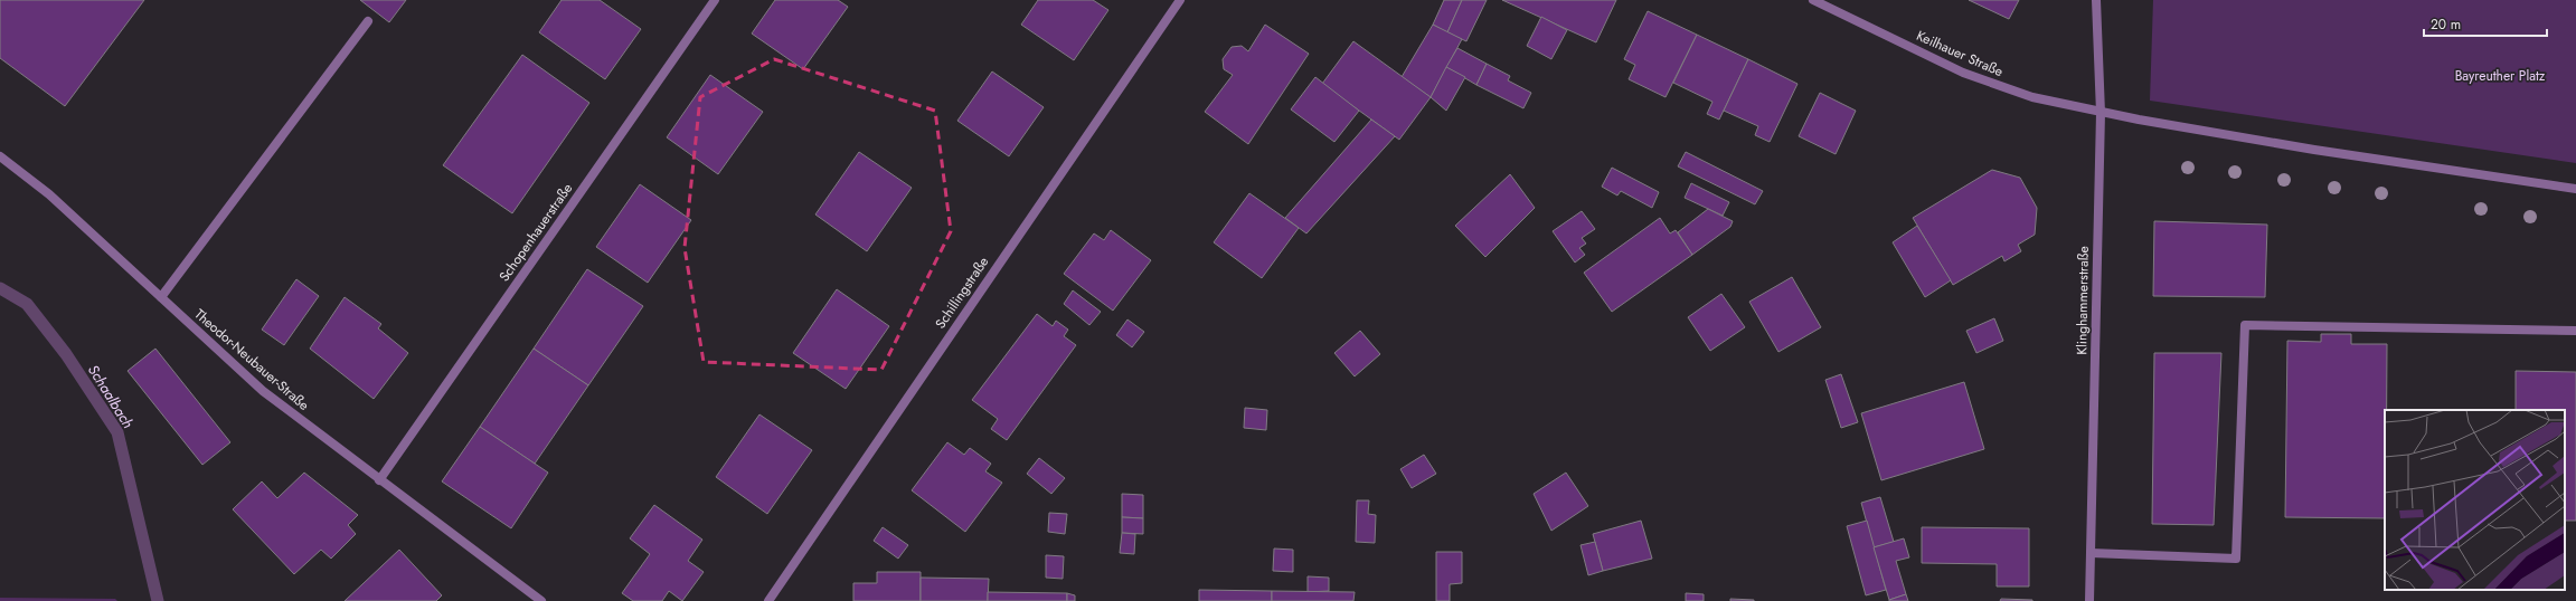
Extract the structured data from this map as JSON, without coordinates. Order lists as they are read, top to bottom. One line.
{"streets":{"street":["Keilhauer Straße","Schopenhauerstraße","Schillingstraße","Klinghammerstraße","Theodor-Neubauer-Straße"]},"crossings":[["Keilhauer Straße","Klinghammerstraße"],["Schopenhauerstraße","Theodor-Neubauer-Straße"]],"water":["Schaalbach"],"parks":["Bayreuther Platz"],"scale_bar":"20 m"}
